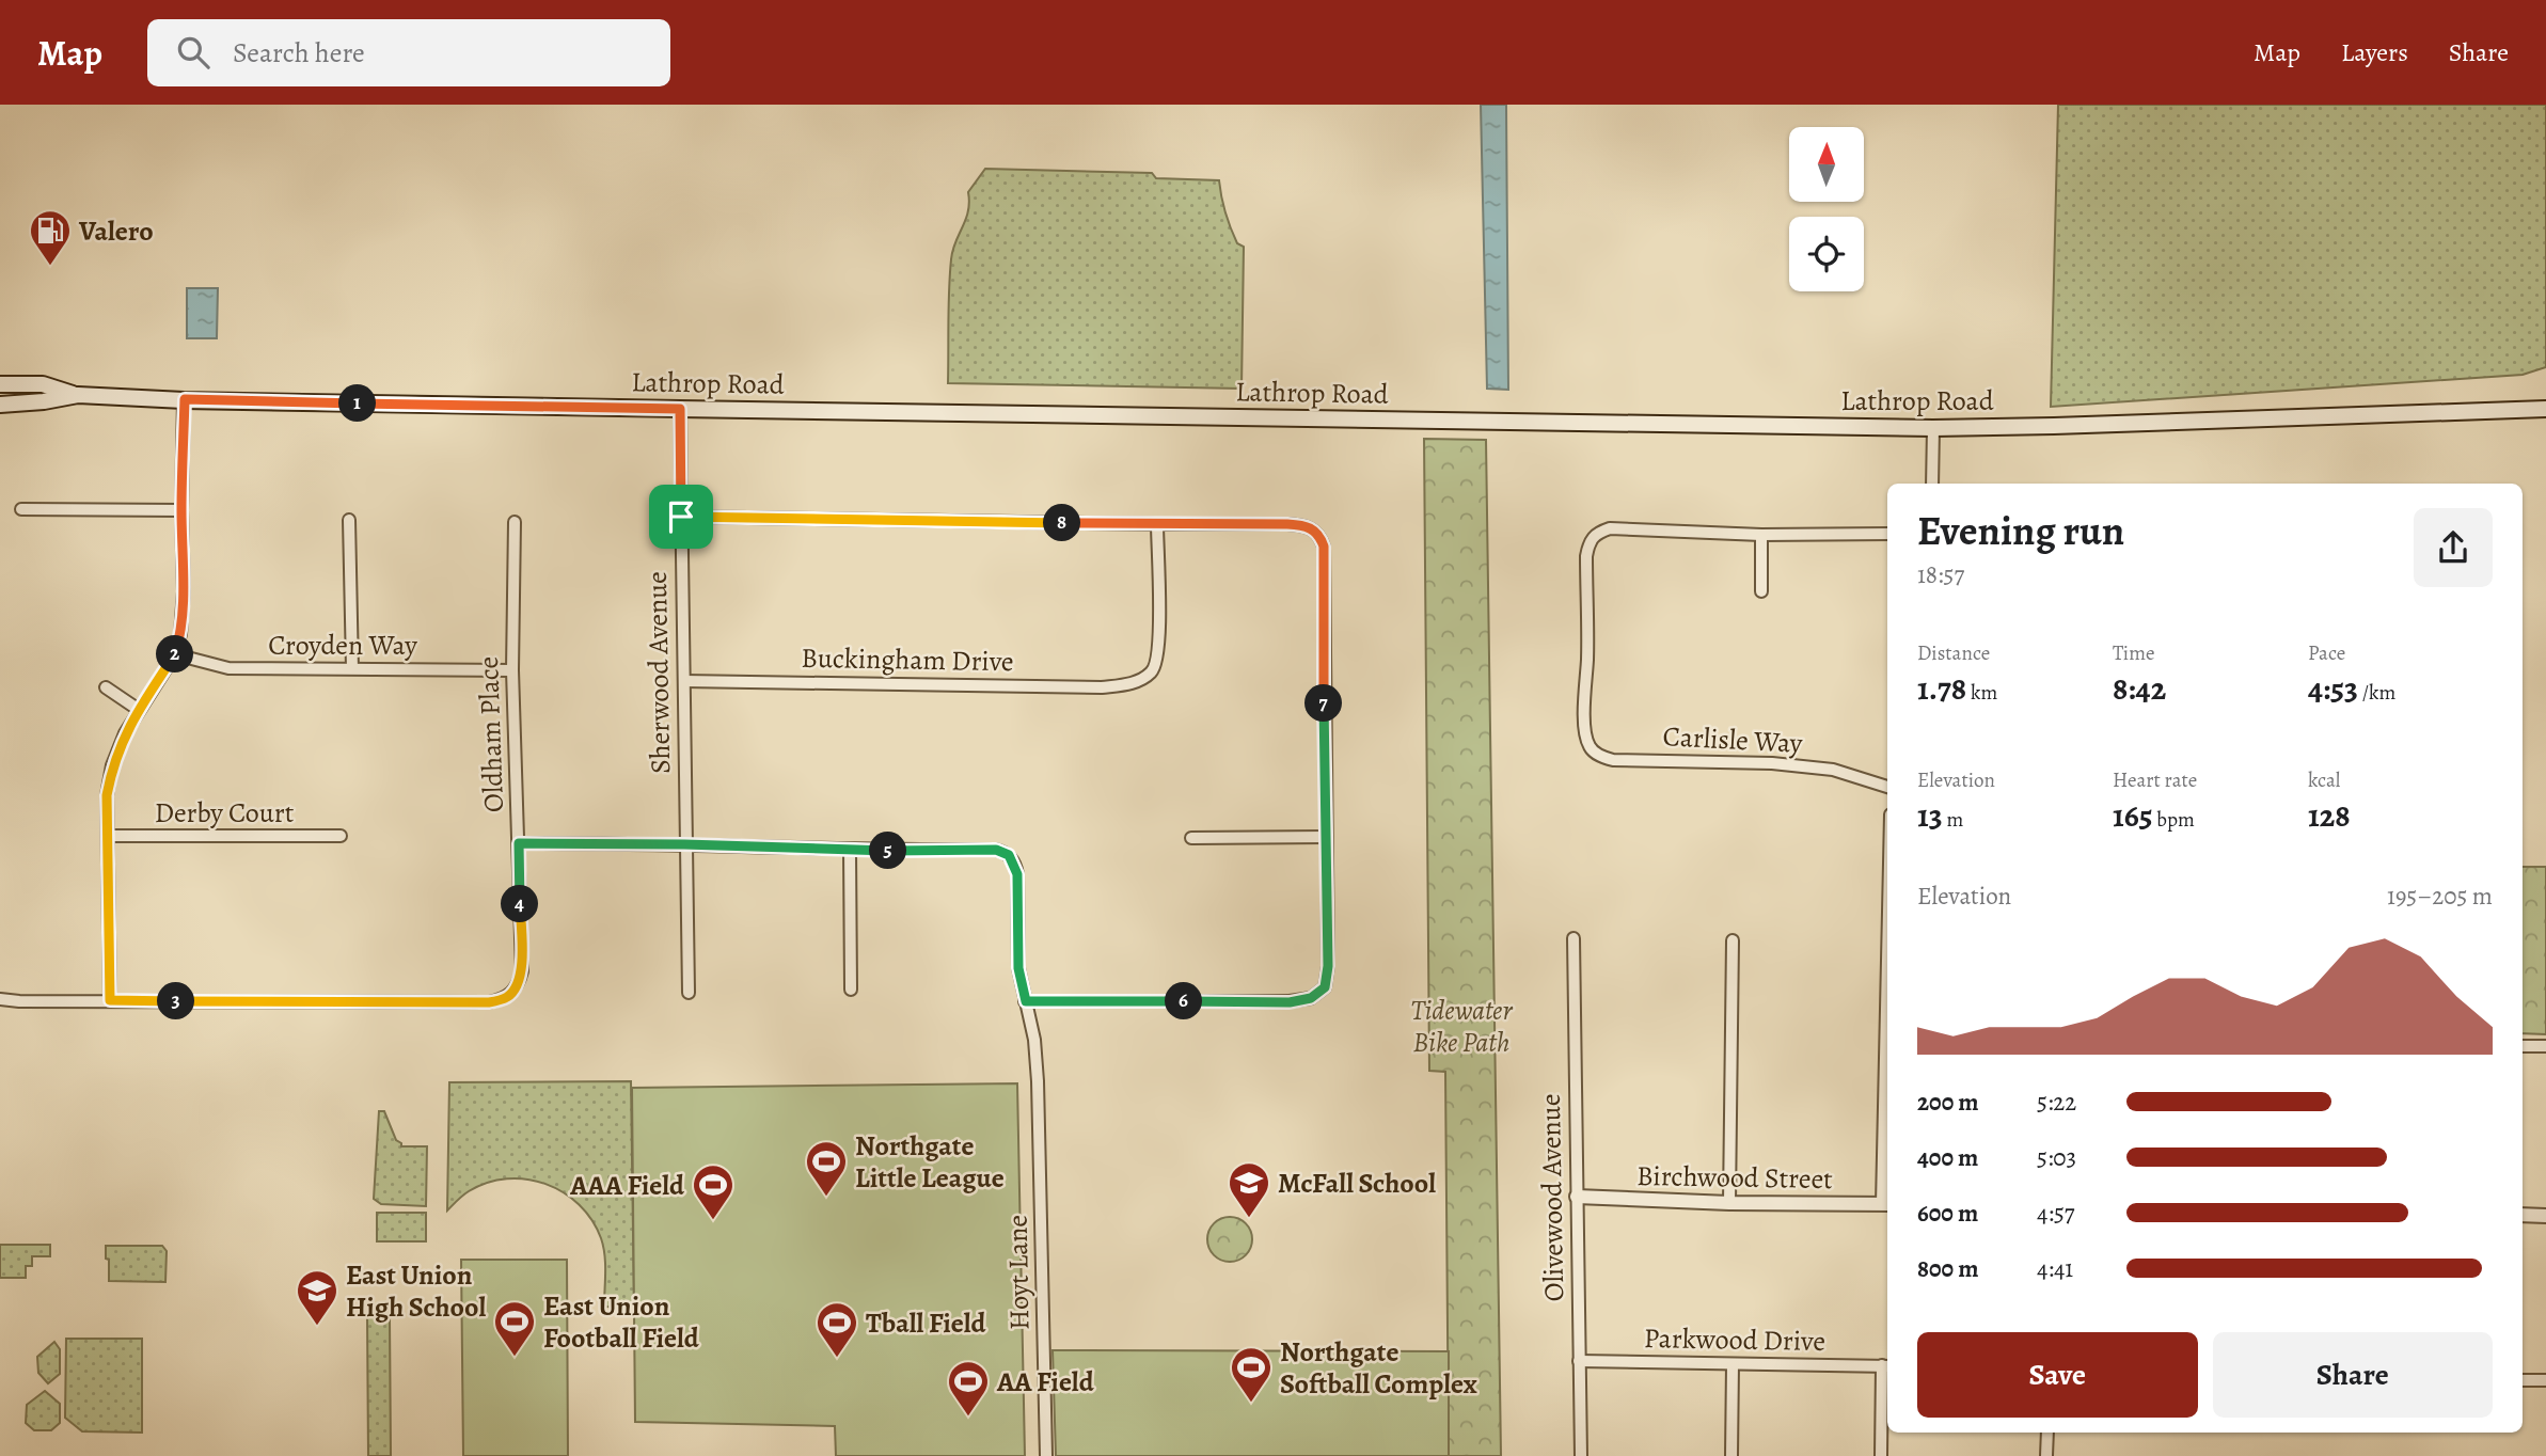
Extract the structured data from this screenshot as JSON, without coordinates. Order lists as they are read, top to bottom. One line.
{"streets":{"main road":["Lathrop Road"],"street":["Croyden Way","Buckingham Drive","Sherwood Avenue","Oldham Place","Carlisle Way","Derby Court","Birchwood Street","Olivewood Avenue","Hoyt Lane","Parkwood Drive"]},"crossings":[["Lathrop Road","Sherwood Avenue"],["Croyden Way","Oldham Place"],["Buckingham Drive","Sherwood Avenue"],["Sherwood Avenue","Hoyt Lane"],["Oldham Place","Hoyt Lane"],["Birchwood Street","Olivewood Avenue"],["Olivewood Avenue","Parkwood Drive"]],"parks":["Tidewater Bike Path"],"places":{"fuel station":["Valero"],"sports":["Northgate Little League","AAA Field","East Union Football Field","Tball Field","Northgate Softball Complex","AA Field"],"school or university":["McFall School","East Union High School"]},"north":"top","page":{"header":"Map","search":"Search here","nav":["Map","Layers","Share"],"pins":["1","8","2","7","5","4","3","6"],"heading":["Evening run","18:57"],"stats":[["Distance","1.78 km"],["Time","8:42"],["Pace","4:53 /km"],["Elevation","13 m"],["Heart rate","165 bpm"],["kcal","128"]],"chart":["Elevation","195–205 m"],"list":[{"name":"200 m","note":"5:22"},{"name":"400 m","note":"5:03"},{"name":"600 m","note":"4:57"},{"name":"800 m","note":"4:41"}],"buttons":["Save","Share"]}}
